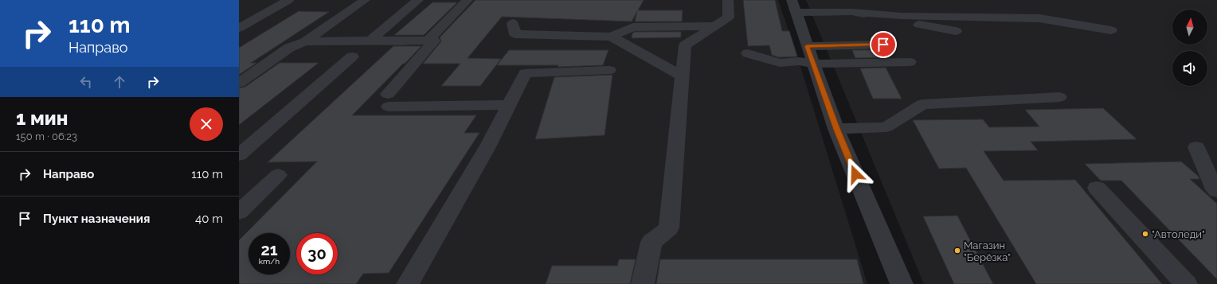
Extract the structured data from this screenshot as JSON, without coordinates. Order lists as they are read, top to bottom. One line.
{"places":["\"Автоледи\"","Магазин \"Берёзка\""],"north":"top","page":{"turn":["110 m","Направо"],"heading":["1 мин","150 m · 06:23"],"list":[{"name":"Направо","value":"110 m"},{"name":"Пункт назначения","value":"40 m"}],"speed":"21 km/h","limit":"30"}}
